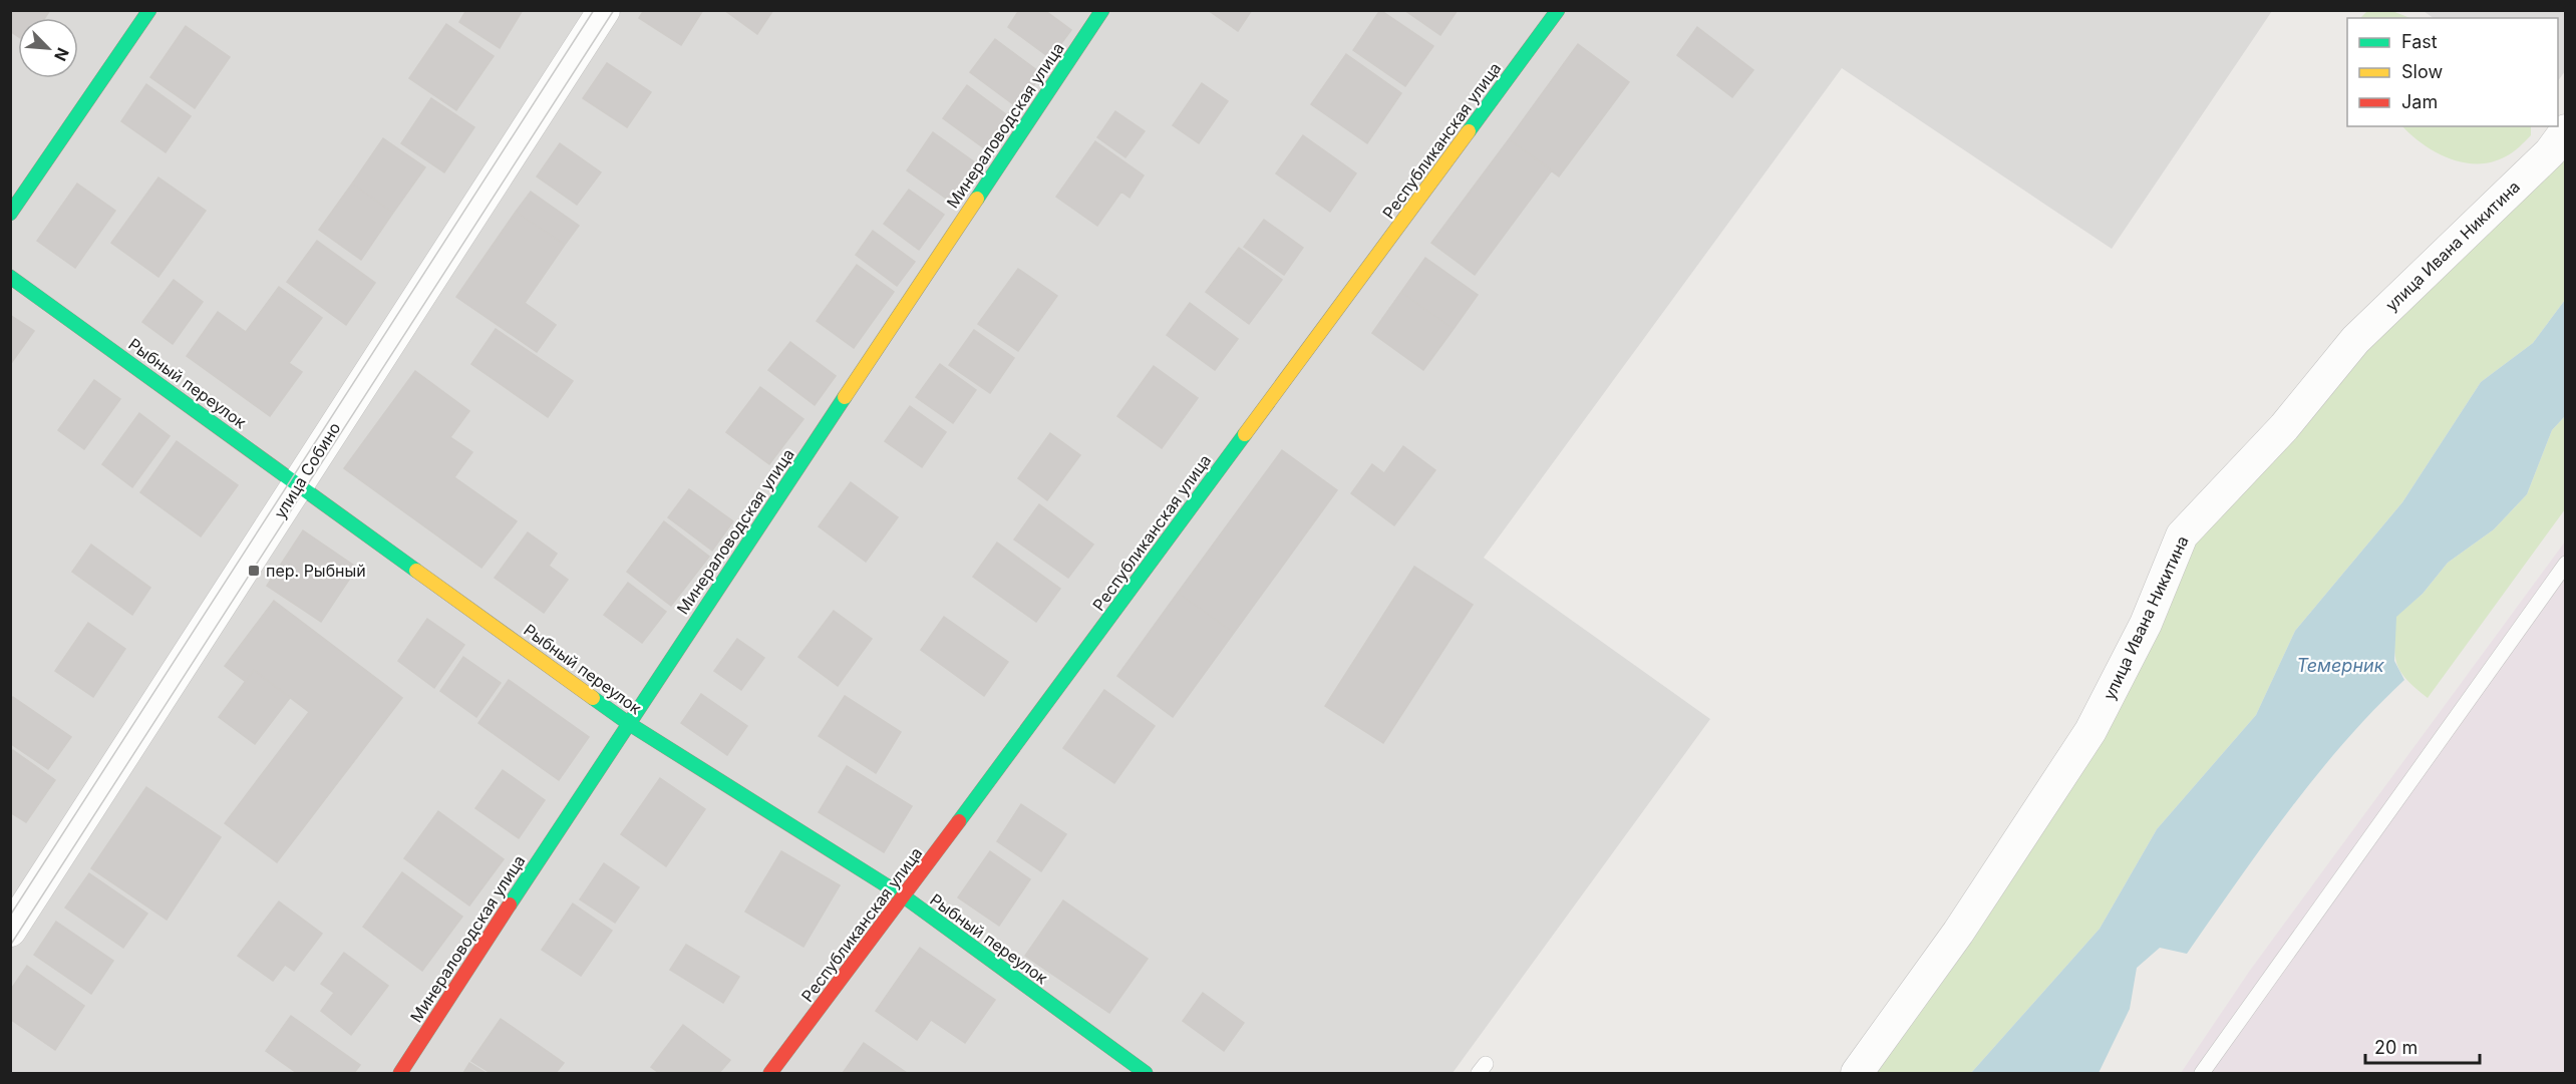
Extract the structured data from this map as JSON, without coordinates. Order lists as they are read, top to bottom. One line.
{"streets":{"street":["Минераловодская улица","Республиканская улица","улица Ивана Никитина","Рыбный переулок","улица Собино"]},"crossings":[["Минераловодская улица","Рыбный переулок"],["Республиканская улица","Рыбный переулок"],["Рыбный переулок","улица Собино"]],"water":["Темерник"],"places":{"transit":["пер. Рыбный"]},"legend":["Fast","Slow","Jam"],"scale_bar":"20 m","north":"bottom right"}
